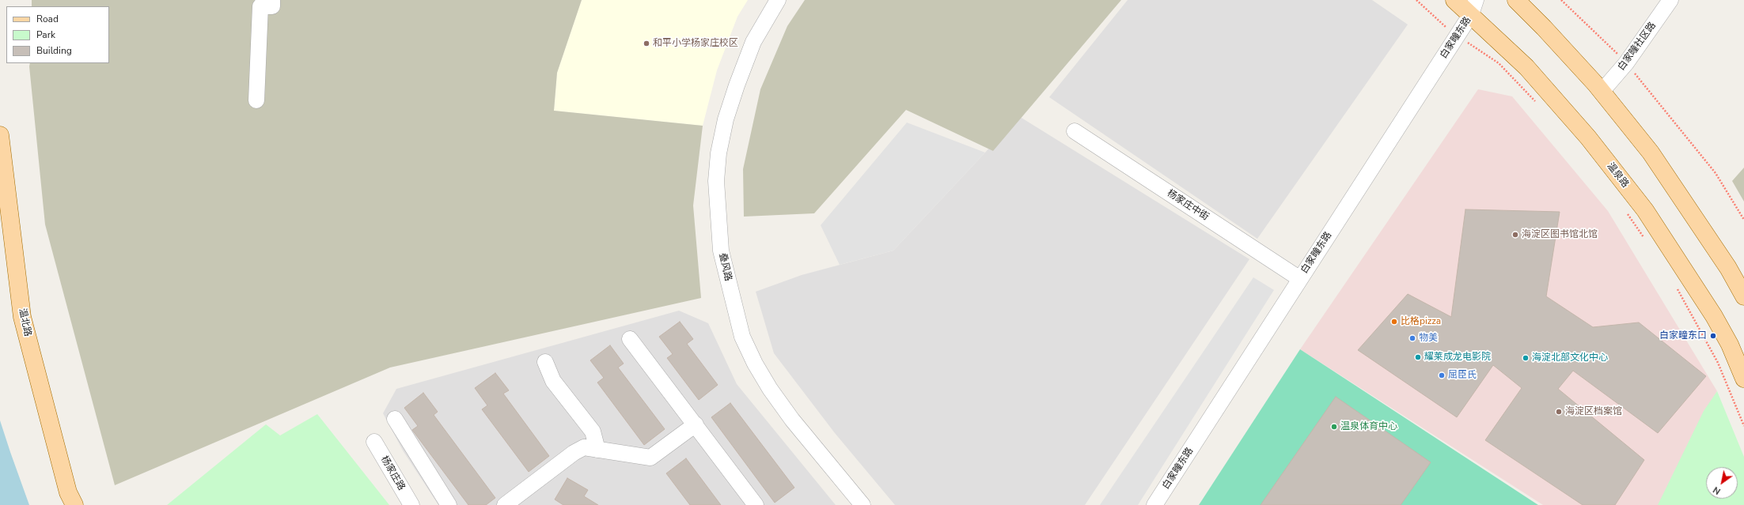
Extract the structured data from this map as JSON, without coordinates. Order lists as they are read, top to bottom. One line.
{"streets":{"main road":["温泉路","温北路"],"street":["白家疃东路","白家疃社区路","杨家庄中街","叠风路","杨家庄路"]},"crossings":[["白家疃东路","温泉路"],["白家疃东路","杨家庄中街"]],"places":["和平小学杨家庄校区","海淀区图书馆北馆","比格pizza","白家疃东口","物美","耀莱成龙电影院","海淀北部文化中心","屈臣氏","海淀区档案馆","温泉体育中心"],"legend":["Road","Park","Building"],"north":"bottom left"}
